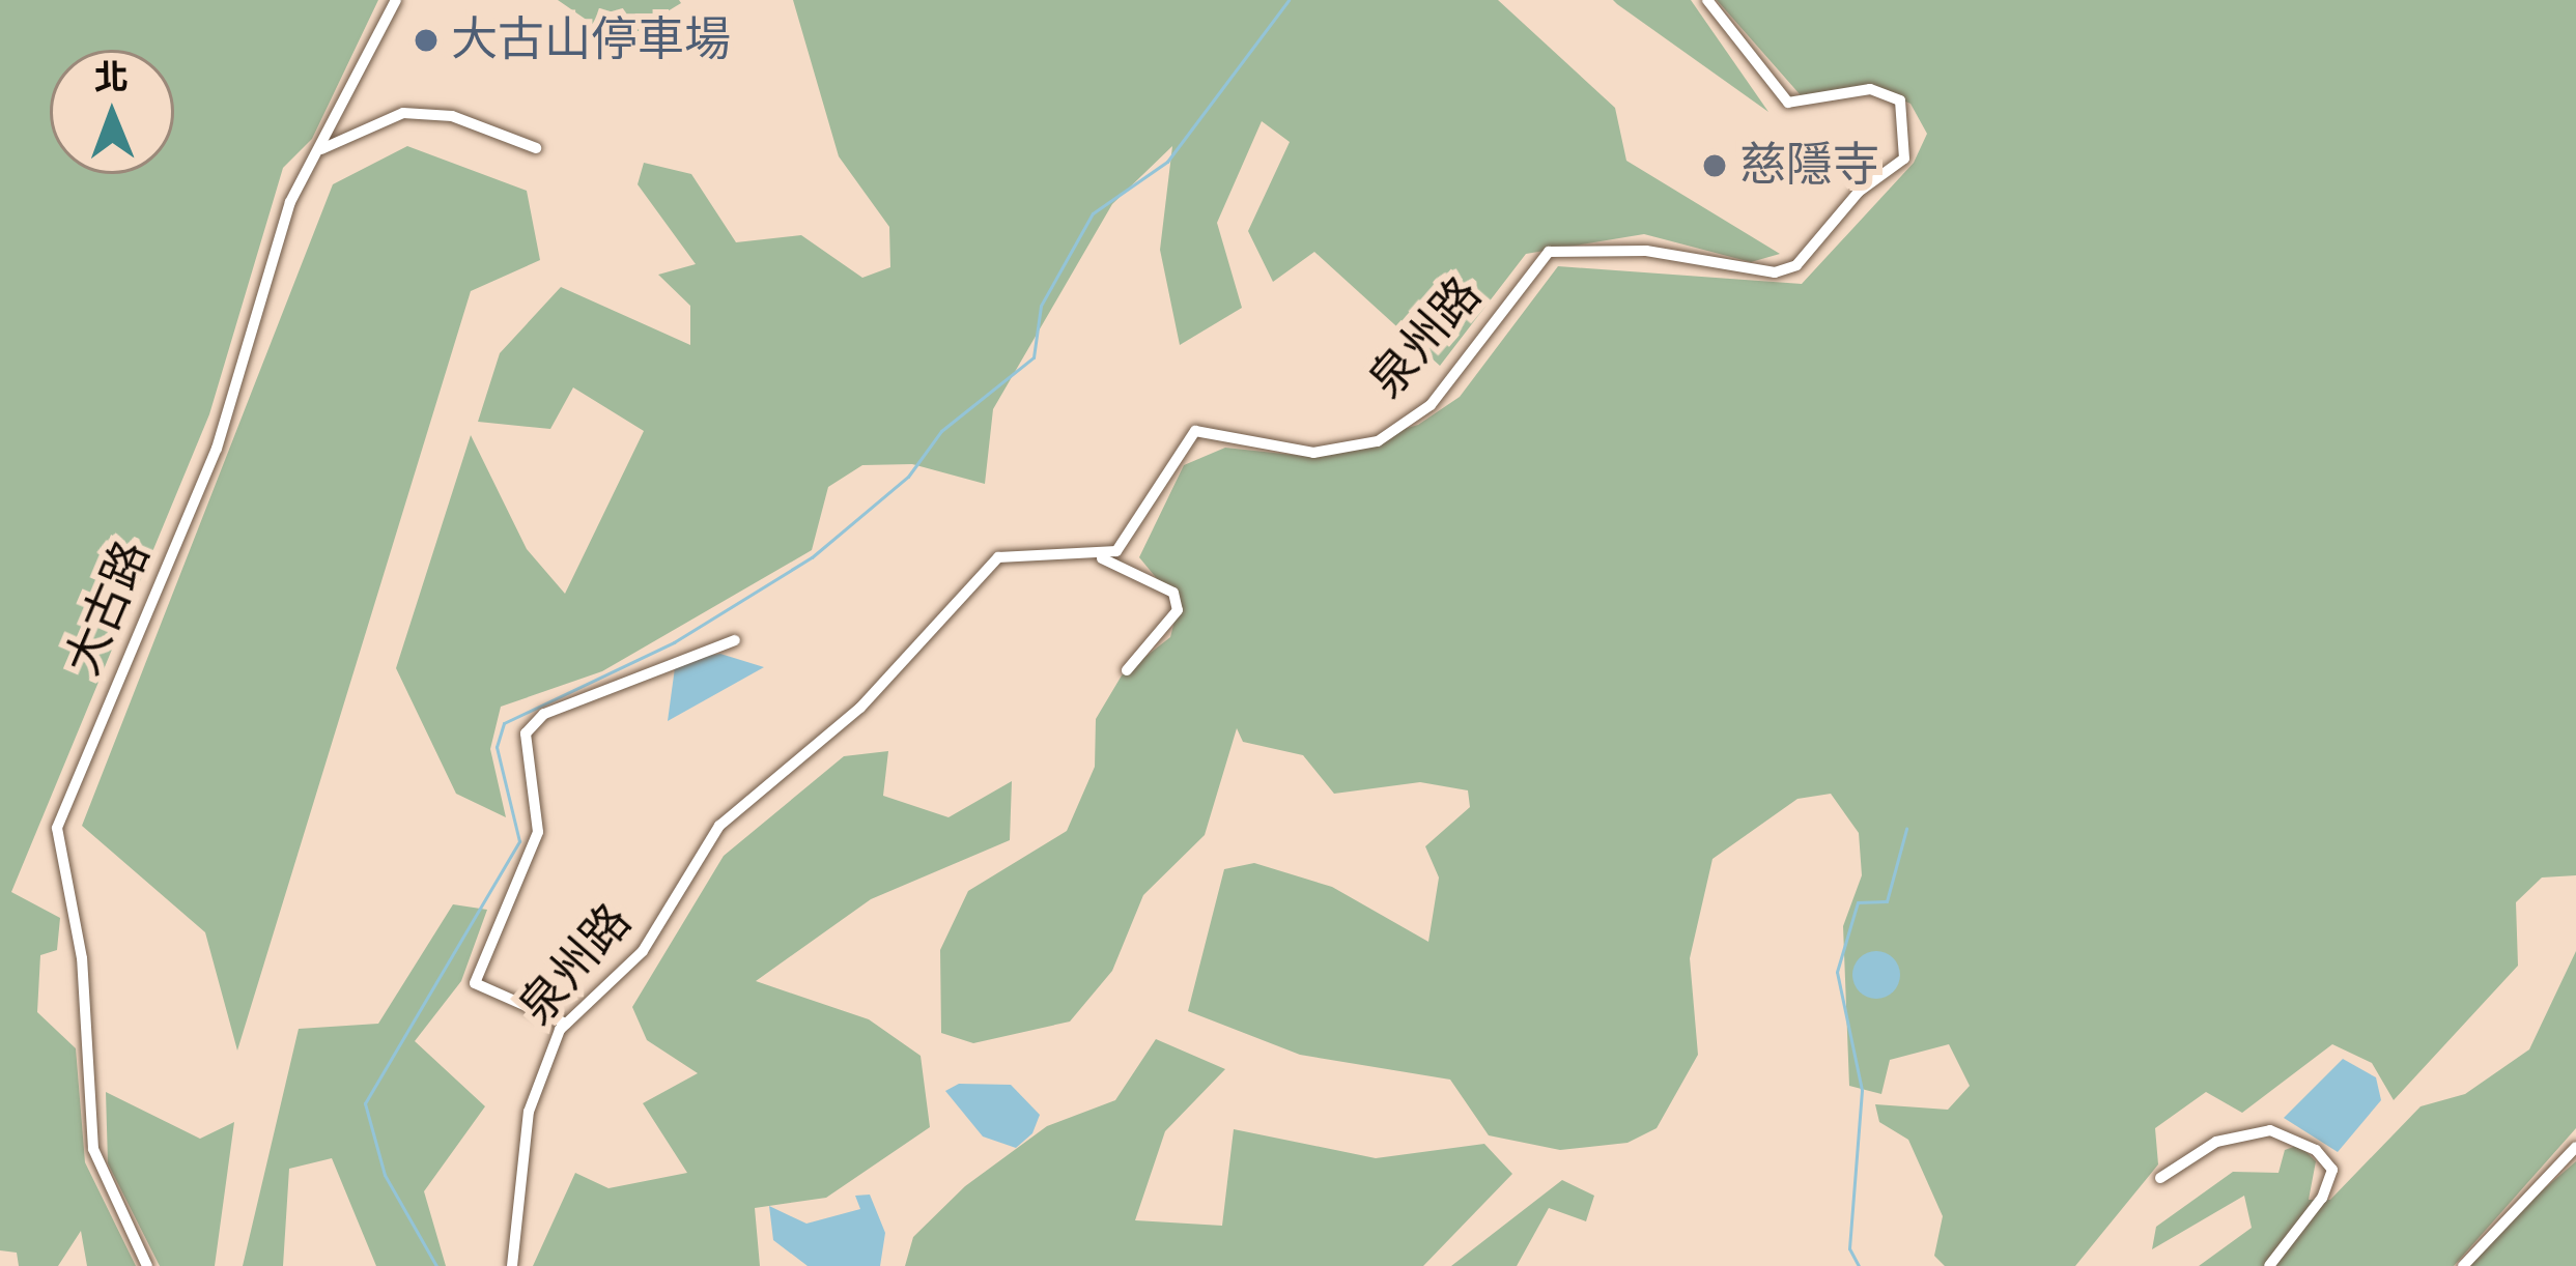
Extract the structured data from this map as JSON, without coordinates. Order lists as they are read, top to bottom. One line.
{"streets":{"street":["泉州路","大古路"]},"places":["大古山停車場","慈隱寺"],"north":"top"}
